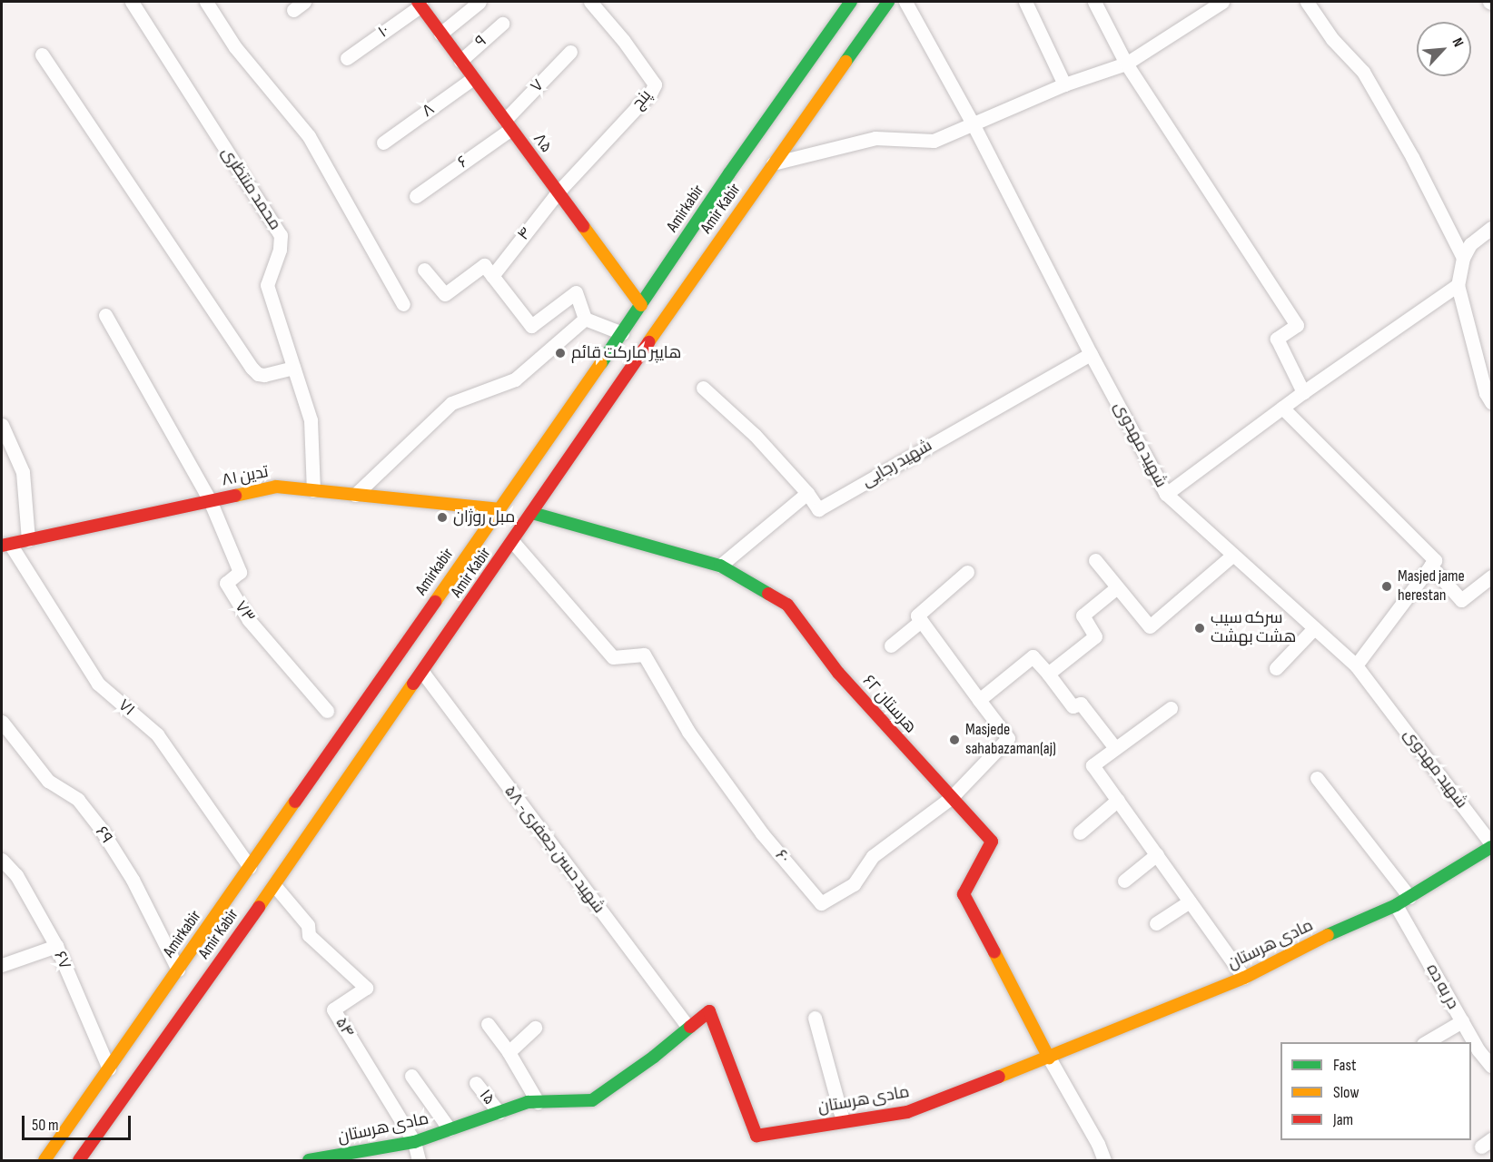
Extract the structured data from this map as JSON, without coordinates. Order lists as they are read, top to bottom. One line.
{"streets":{"street":["۱۰","۹","۷","پنج","۸","۸۵","۶","محمد منتظری","Amirkabir","Amir Kabir","۴","شهید مهدوی","شهید رجایی","تدین ۸۱","۷۳","هرستان ۶۲","۷۱","۶۹","شهید حسن جعفری- ۵۸","۶۰","مادی هرستان","۶۷","در به ده","۵۴","۱۵"]},"crossings":[["۱۰","۸۵"],["۹","۸۵"],["۷","۸۵"],["۷","۶"],["پنج","۸۵"],["پنج","۴"],["۸","۸۵"],["۸۵","۶"],["۸۵","Amirkabir"],["۸۵","۴"],["محمد منتظری","تدین ۸۱"],["Amirkabir","Amir Kabir"],["Amirkabir","تدین ۸۱"],["Amirkabir","۷۱"],["Amirkabir","۶۹"],["Amirkabir","۶۷"],["Amir Kabir","هرستان ۶۲"],["Amir Kabir","شهید حسن جعفری- ۵۸"],["Amir Kabir","۶۰"],["Amir Kabir","۵۴"],["شهید مهدوی","شهید رجایی"],["شهید مهدوی","مادی هرستان"],["تدین ۸۱","۷۳"],["تدین ۸۱","۷۱"],["هرستان ۶۲","۶۰"],["هرستان ۶۲","مادی هرستان"],["شهید حسن جعفری- ۵۸","مادی هرستان"],["مادی هرستان","در به ده"],["مادی هرستان","۵۴"],["مادی هرستان","۱۵"]],"places":["هایپر مارکت قائم","مبل روژان","Masjed jame herestan","سرکه سیب هشت بهشت","Masjede sahabazaman(aj)"],"legend":["Fast","Slow","Jam"],"scale_bar":"50 m","north":"top right"}
